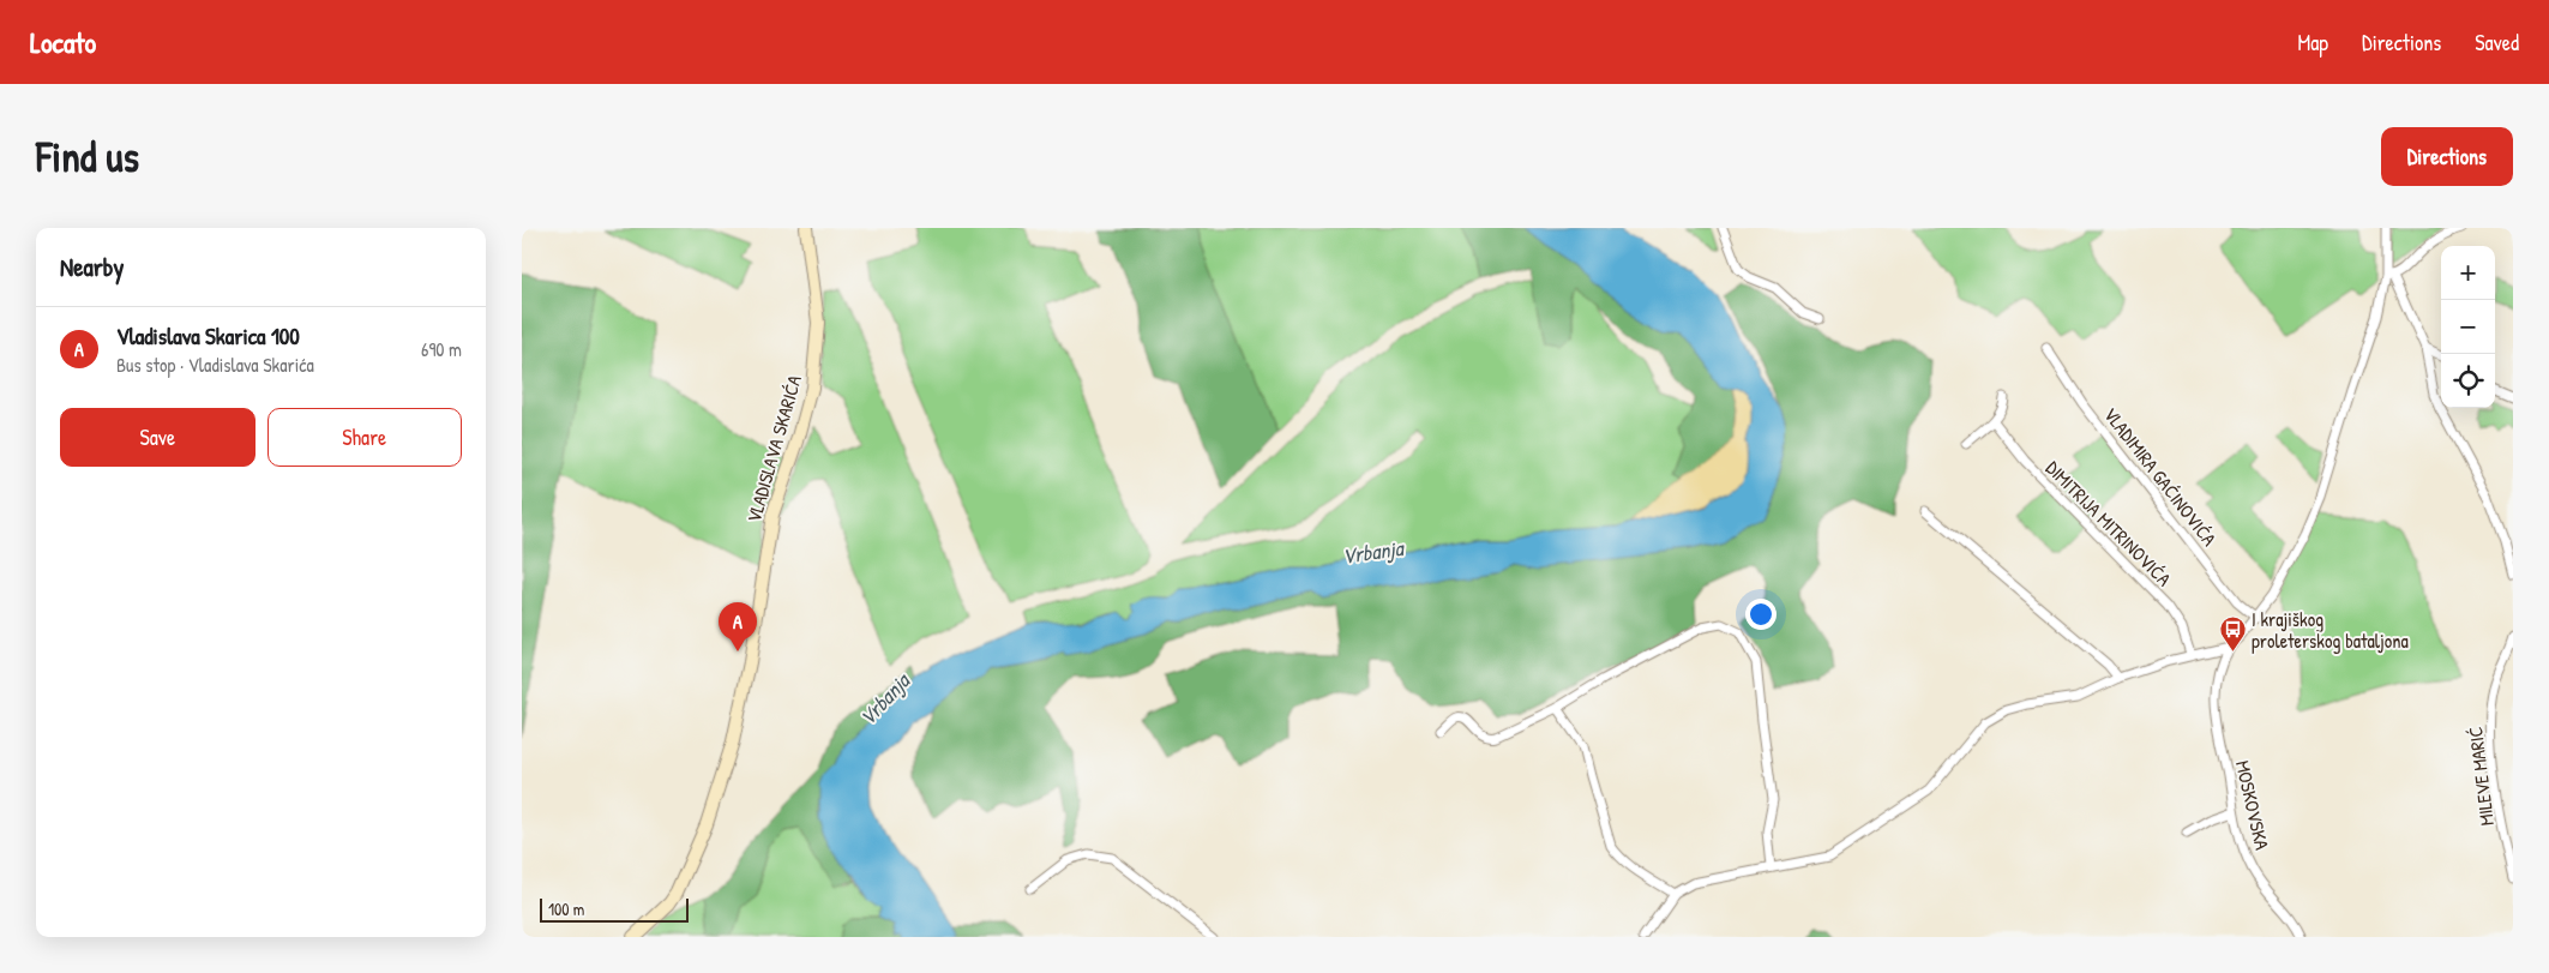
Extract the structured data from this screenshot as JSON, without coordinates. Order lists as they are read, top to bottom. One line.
{"streets":{"street":["VLADISLAVA SKARIĆA","VLADIMIRA GAĆINOVIĆA","DIMITRIJA MITRINOVIĆA","MILEVE MARIĆ","MOSKOVSKA"]},"water":["Vrbanja"],"places":{"bus stop":["I krajiškog proleterskog bataljona"]},"scale_bar":"100 m","page":{"header":"Locato","nav":["Map","Directions","Saved"],"buttons":["Directions",["Save","Share"]],"title":"Find us","heading":"Nearby","map_buttons":["+","−"],"list":[{"mark":"A","name":"Vladislava Skarica 100","note":"Bus stop · Vladislava Skarića","value":"690 m"}],"pins":"A","scale":"100 m"}}
